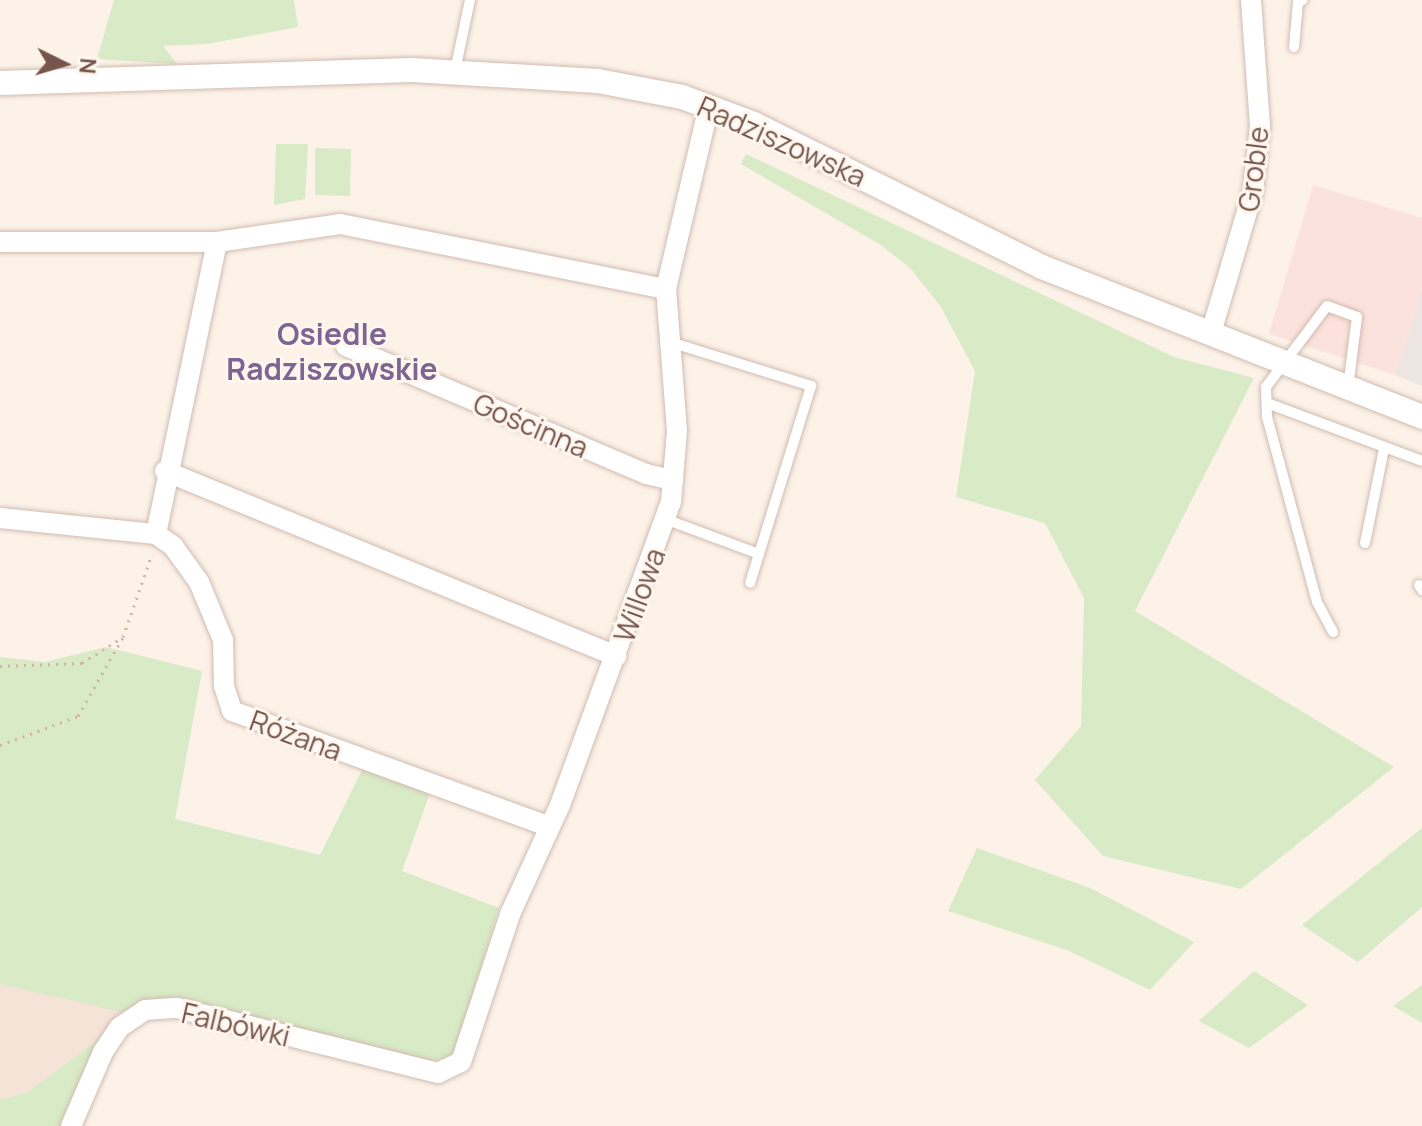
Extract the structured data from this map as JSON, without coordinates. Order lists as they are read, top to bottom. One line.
{"streets":{"street":["Radziszowska","Groble","Gościnna","Willowa","Różana","Falbówki"]},"crossings":[["Radziszowska","Groble"],["Radziszowska","Willowa"],["Gościnna","Willowa"],["Willowa","Różana"],["Willowa","Falbówki"]],"districts":["Osiedle Radziszowskie"],"north":"right"}
